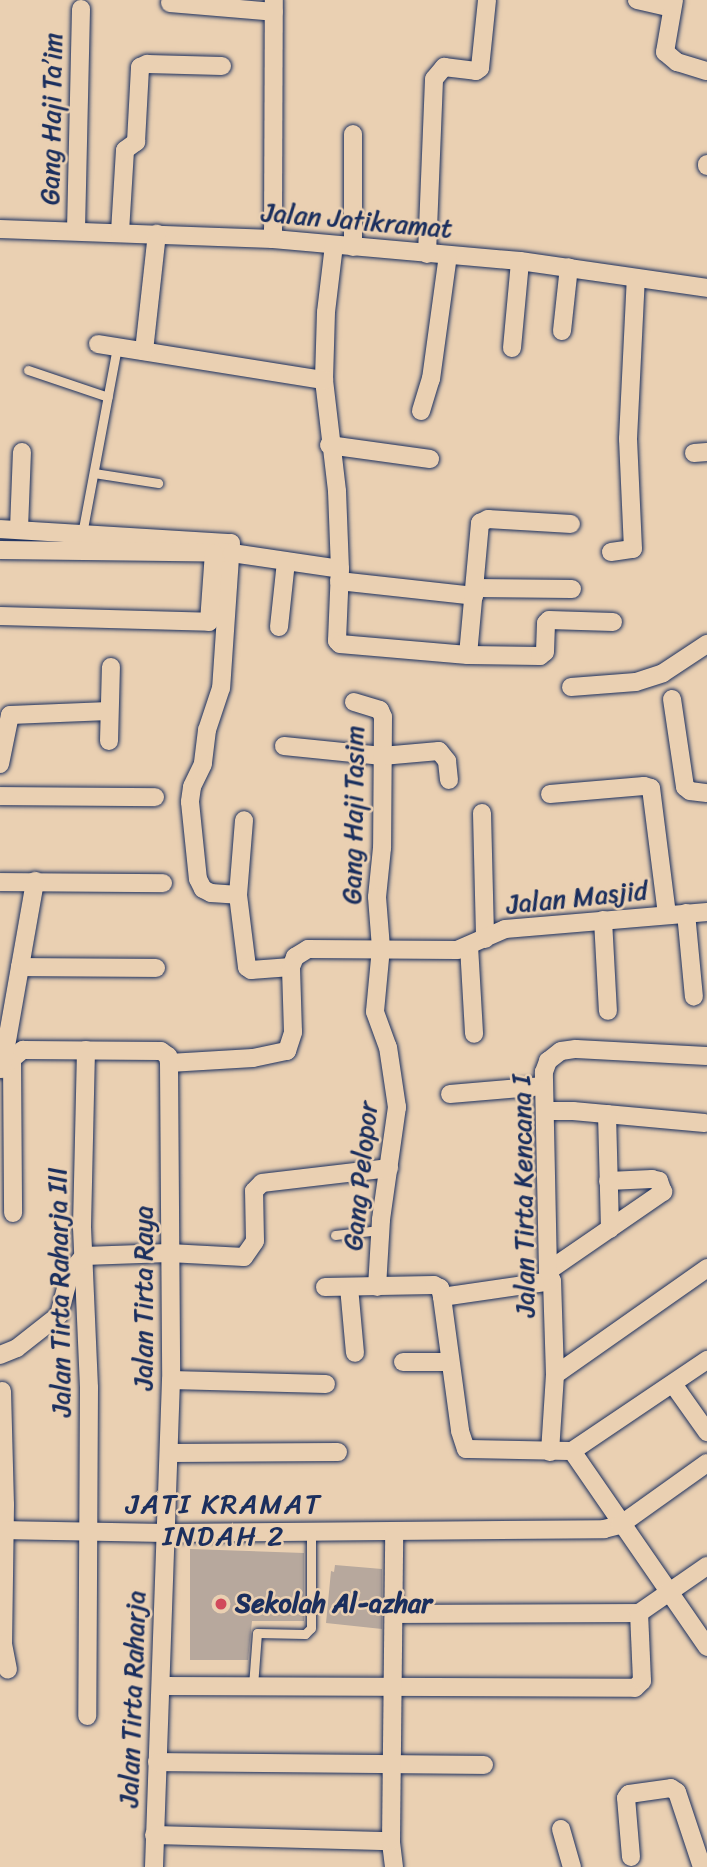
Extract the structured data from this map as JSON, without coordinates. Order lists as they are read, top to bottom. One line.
{"streets":{"street":["Gang Haji Ta’im","Jalan Jatikramat","Gang Haji Tasim","Jalan Masjid","Gang Pelopor","Jalan Tirta Kencana I","Jalan Tirta Raharja III","Jalan Tirta Raya","Jalan Tirta Raharja"]},"crossings":[["Gang Haji Ta’im","Jalan Jatikramat"],["Gang Haji Tasim","Jalan Masjid"],["Gang Haji Tasim","Gang Pelopor"],["Jalan Masjid","Gang Pelopor"],["Jalan Tirta Raya","Jalan Tirta Raharja"]],"districts":["JATI KRAMAT INDAH 2"],"places":["Sekolah Al-azhar"]}
